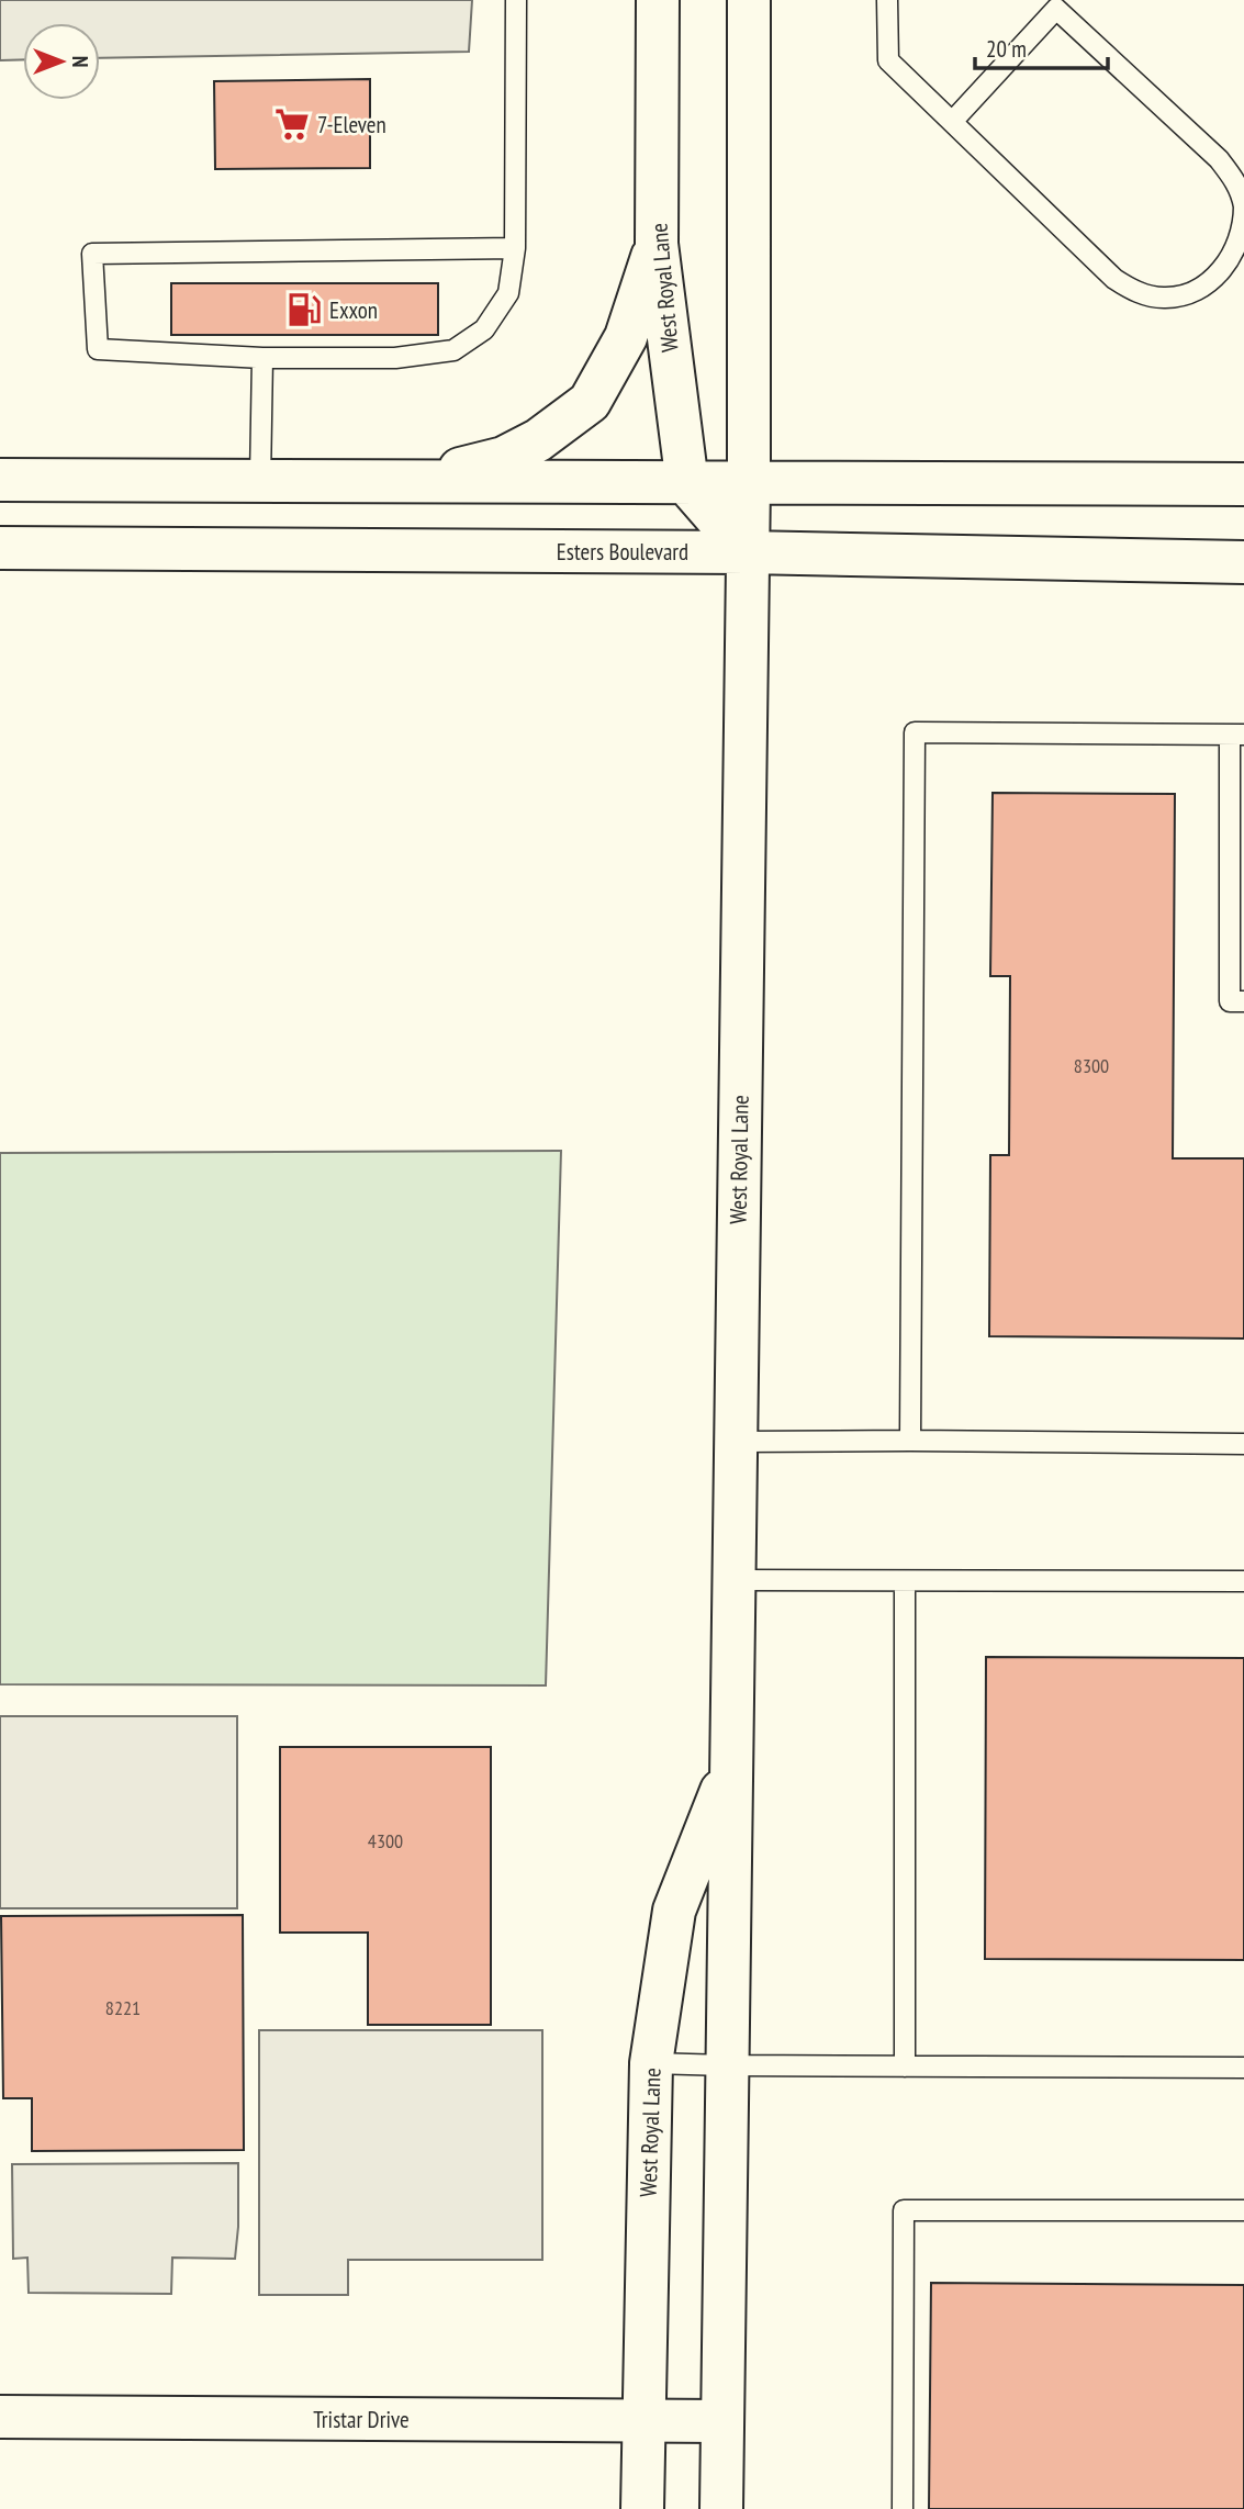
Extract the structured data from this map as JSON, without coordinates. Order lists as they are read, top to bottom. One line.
{"streets":{"main road":["West Royal Lane","Esters Boulevard","Tristar Drive"]},"crossings":[["West Royal Lane","Esters Boulevard"],["West Royal Lane","Tristar Drive"]],"places":{"supermarket":["7-Eleven"],"fuel station":["Exxon"]},"house_numbers":["8300","4300","8221"],"scale_bar":"20 m","north":"right"}
